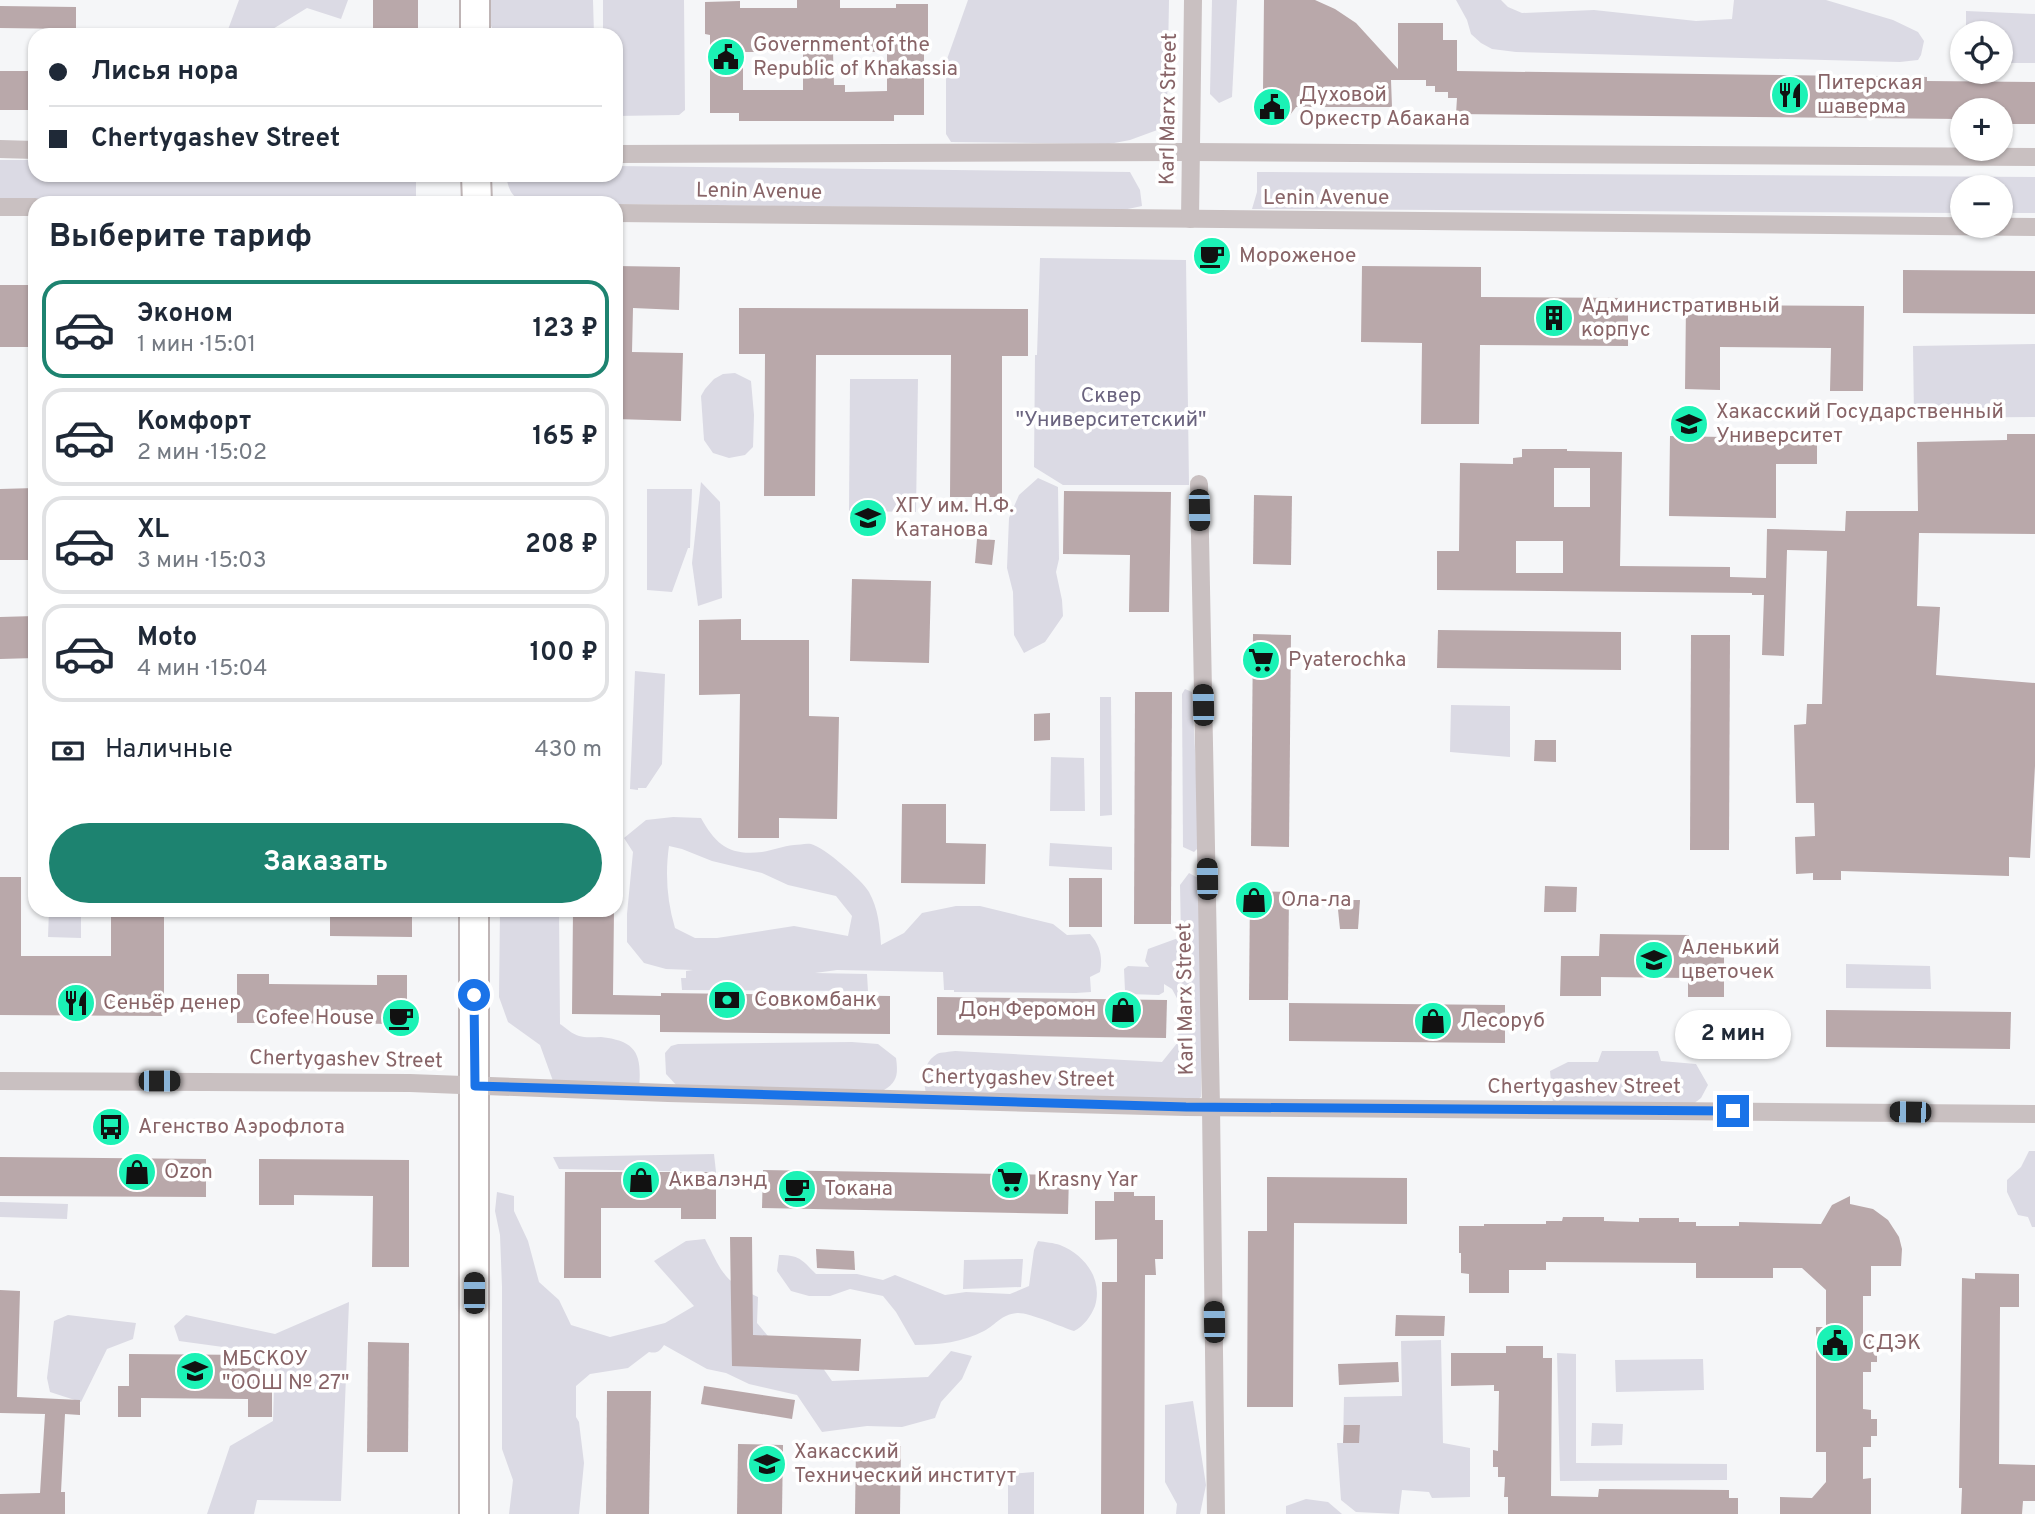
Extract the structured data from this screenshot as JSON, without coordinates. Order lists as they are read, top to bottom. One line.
{"streets":{"street":["Karl Marx Street","Lenin Avenue","Chertygashev Street"]},"crossings":[["Karl Marx Street","Lenin Avenue"],["Karl Marx Street","Chertygashev Street"]],"parks":["Сквер \"Университетский\""],"places":{"public building":["Government of the Republic of Khakassia","Духовой Оркестр Абакана","СДЭК"],"restaurant":["Питерская шаверма","Сеньёр денер"],"cafe":["Мороженое","Cofee House","Токана"],"building":["Административный корпус"],"school or university":["Хакасский Государственный Университет","ХГУ им. Н.Ф. Катанова","Аленький цветочек","МБСКОУ \"ООШ № 27\"","Хакасский Технический институт"],"supermarket":["Pyaterochka","Krasny Yar"],"shop":["Ола-ла","Дон Феромон","Лесоруб","Ozon","Аквалэнд"],"bank":["Совкомбанк"],"bus stop":["Агенство Аэрофлота"]},"page":{"map_buttons":["+","−"],"banner":["Лисья нора","Chertygashev Street"],"heading":"Выберите тариф","list":[{"name":"Эконом","note":"1 мин · 15:01","value":"123 ₽"},{"name":"Комфорт","note":"2 мин · 15:02","value":"165 ₽"},{"name":"XL","note":"3 мин · 15:03","value":"208 ₽"},{"name":"Moto","note":"4 мин · 15:04","value":"100 ₽"}],"pay":["Наличные","430 m"],"buttons":"Заказать","bubble":"2 мин"}}
